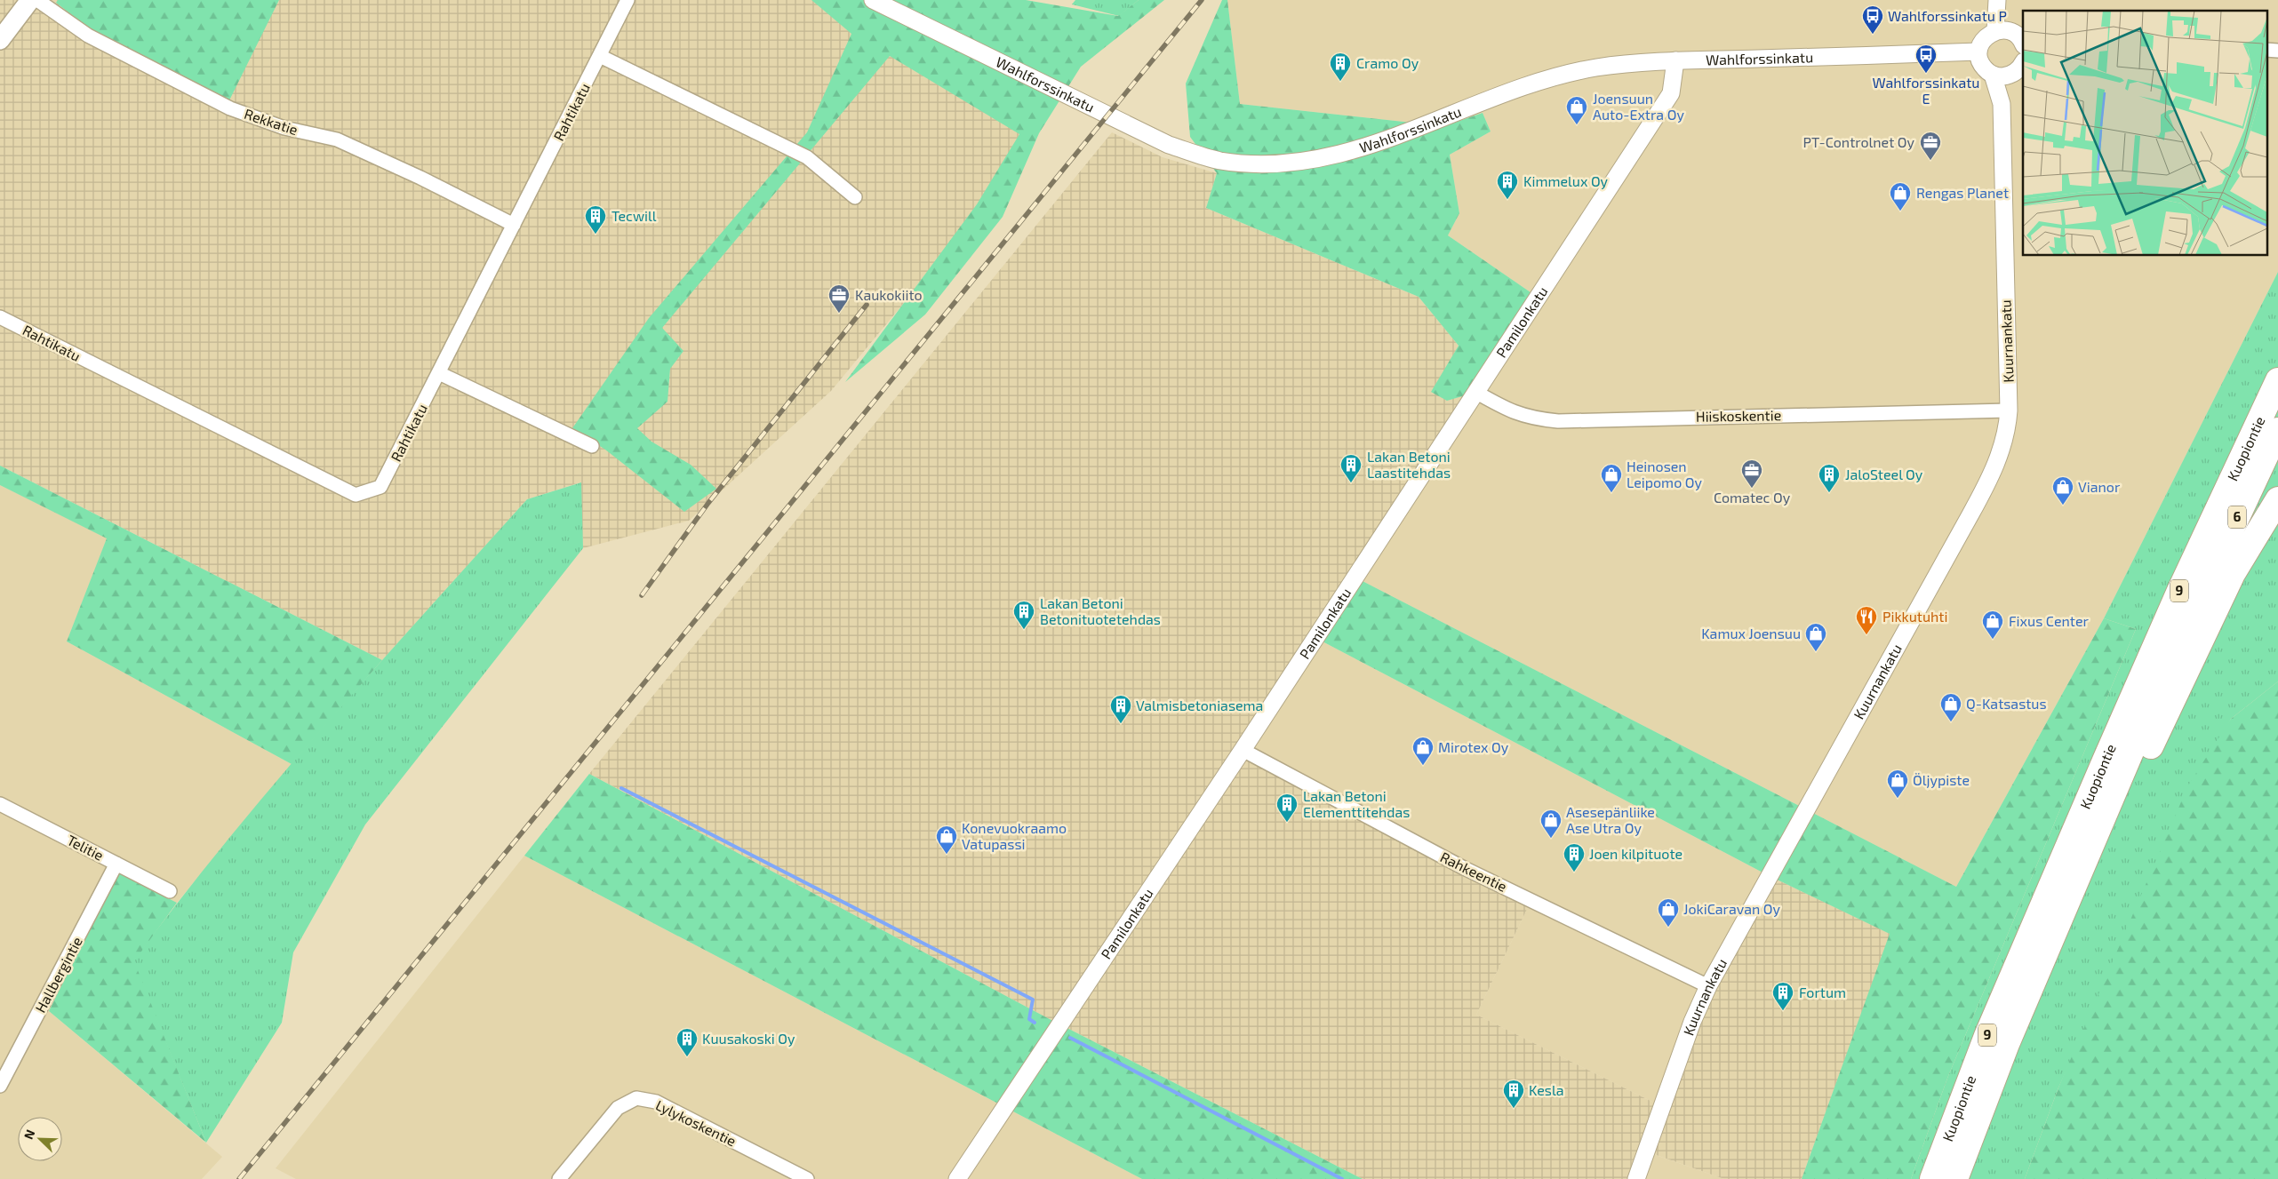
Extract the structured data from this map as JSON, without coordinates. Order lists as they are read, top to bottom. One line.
{"streets":{"highway":["Kuopiontie","6","9"],"street":["Wahlforssinkatu","Rahtikatu","Rekkatie","Pamilonkatu","Kuurnankatu","Hiiskoskentie","Telitie","Rahkeentie","Hallbergintie","Lylykoskentie"]},"crossings":[["Wahlforssinkatu","Pamilonkatu"],["Rahtikatu","Rekkatie"],["Pamilonkatu","Hiiskoskentie"],["Pamilonkatu","Rahkeentie"],["Kuurnankatu","Hiiskoskentie"],["Kuurnankatu","Rahkeentie"],["Telitie","Hallbergintie"]],"places":{"bus stop":["Wahlforssinkatu P","Wahlforssinkatu E"],"building":["Cramo Oy","Kimmelux Oy","Tecwill","Lakan Betoni Laastitehdas","JaloSteel Oy","Lakan Betoni Betonituotetehdas","Valmisbetoniasema","Lakan Betoni Elementtitehdas","Joen kilpituote","Fortum","Kuusakoski Oy","Kesla"],"shop":["Joensuun Auto-Extra Oy","Rengas Planet","Heinosen Leipomo Oy","Vianor","Fixus Center","Kamux Joensuu","Q-Katsastus","Mirotex Oy","Öljypiste","Asesepänliike Ase Utra Oy","Konevuokraamo Vatupassi","JokiCaravan Oy"],"office":["PT-Controlnet Oy","Kaukokiito","Comatec Oy"],"restaurant":["Pikkutuhti"]},"north":"top left"}
